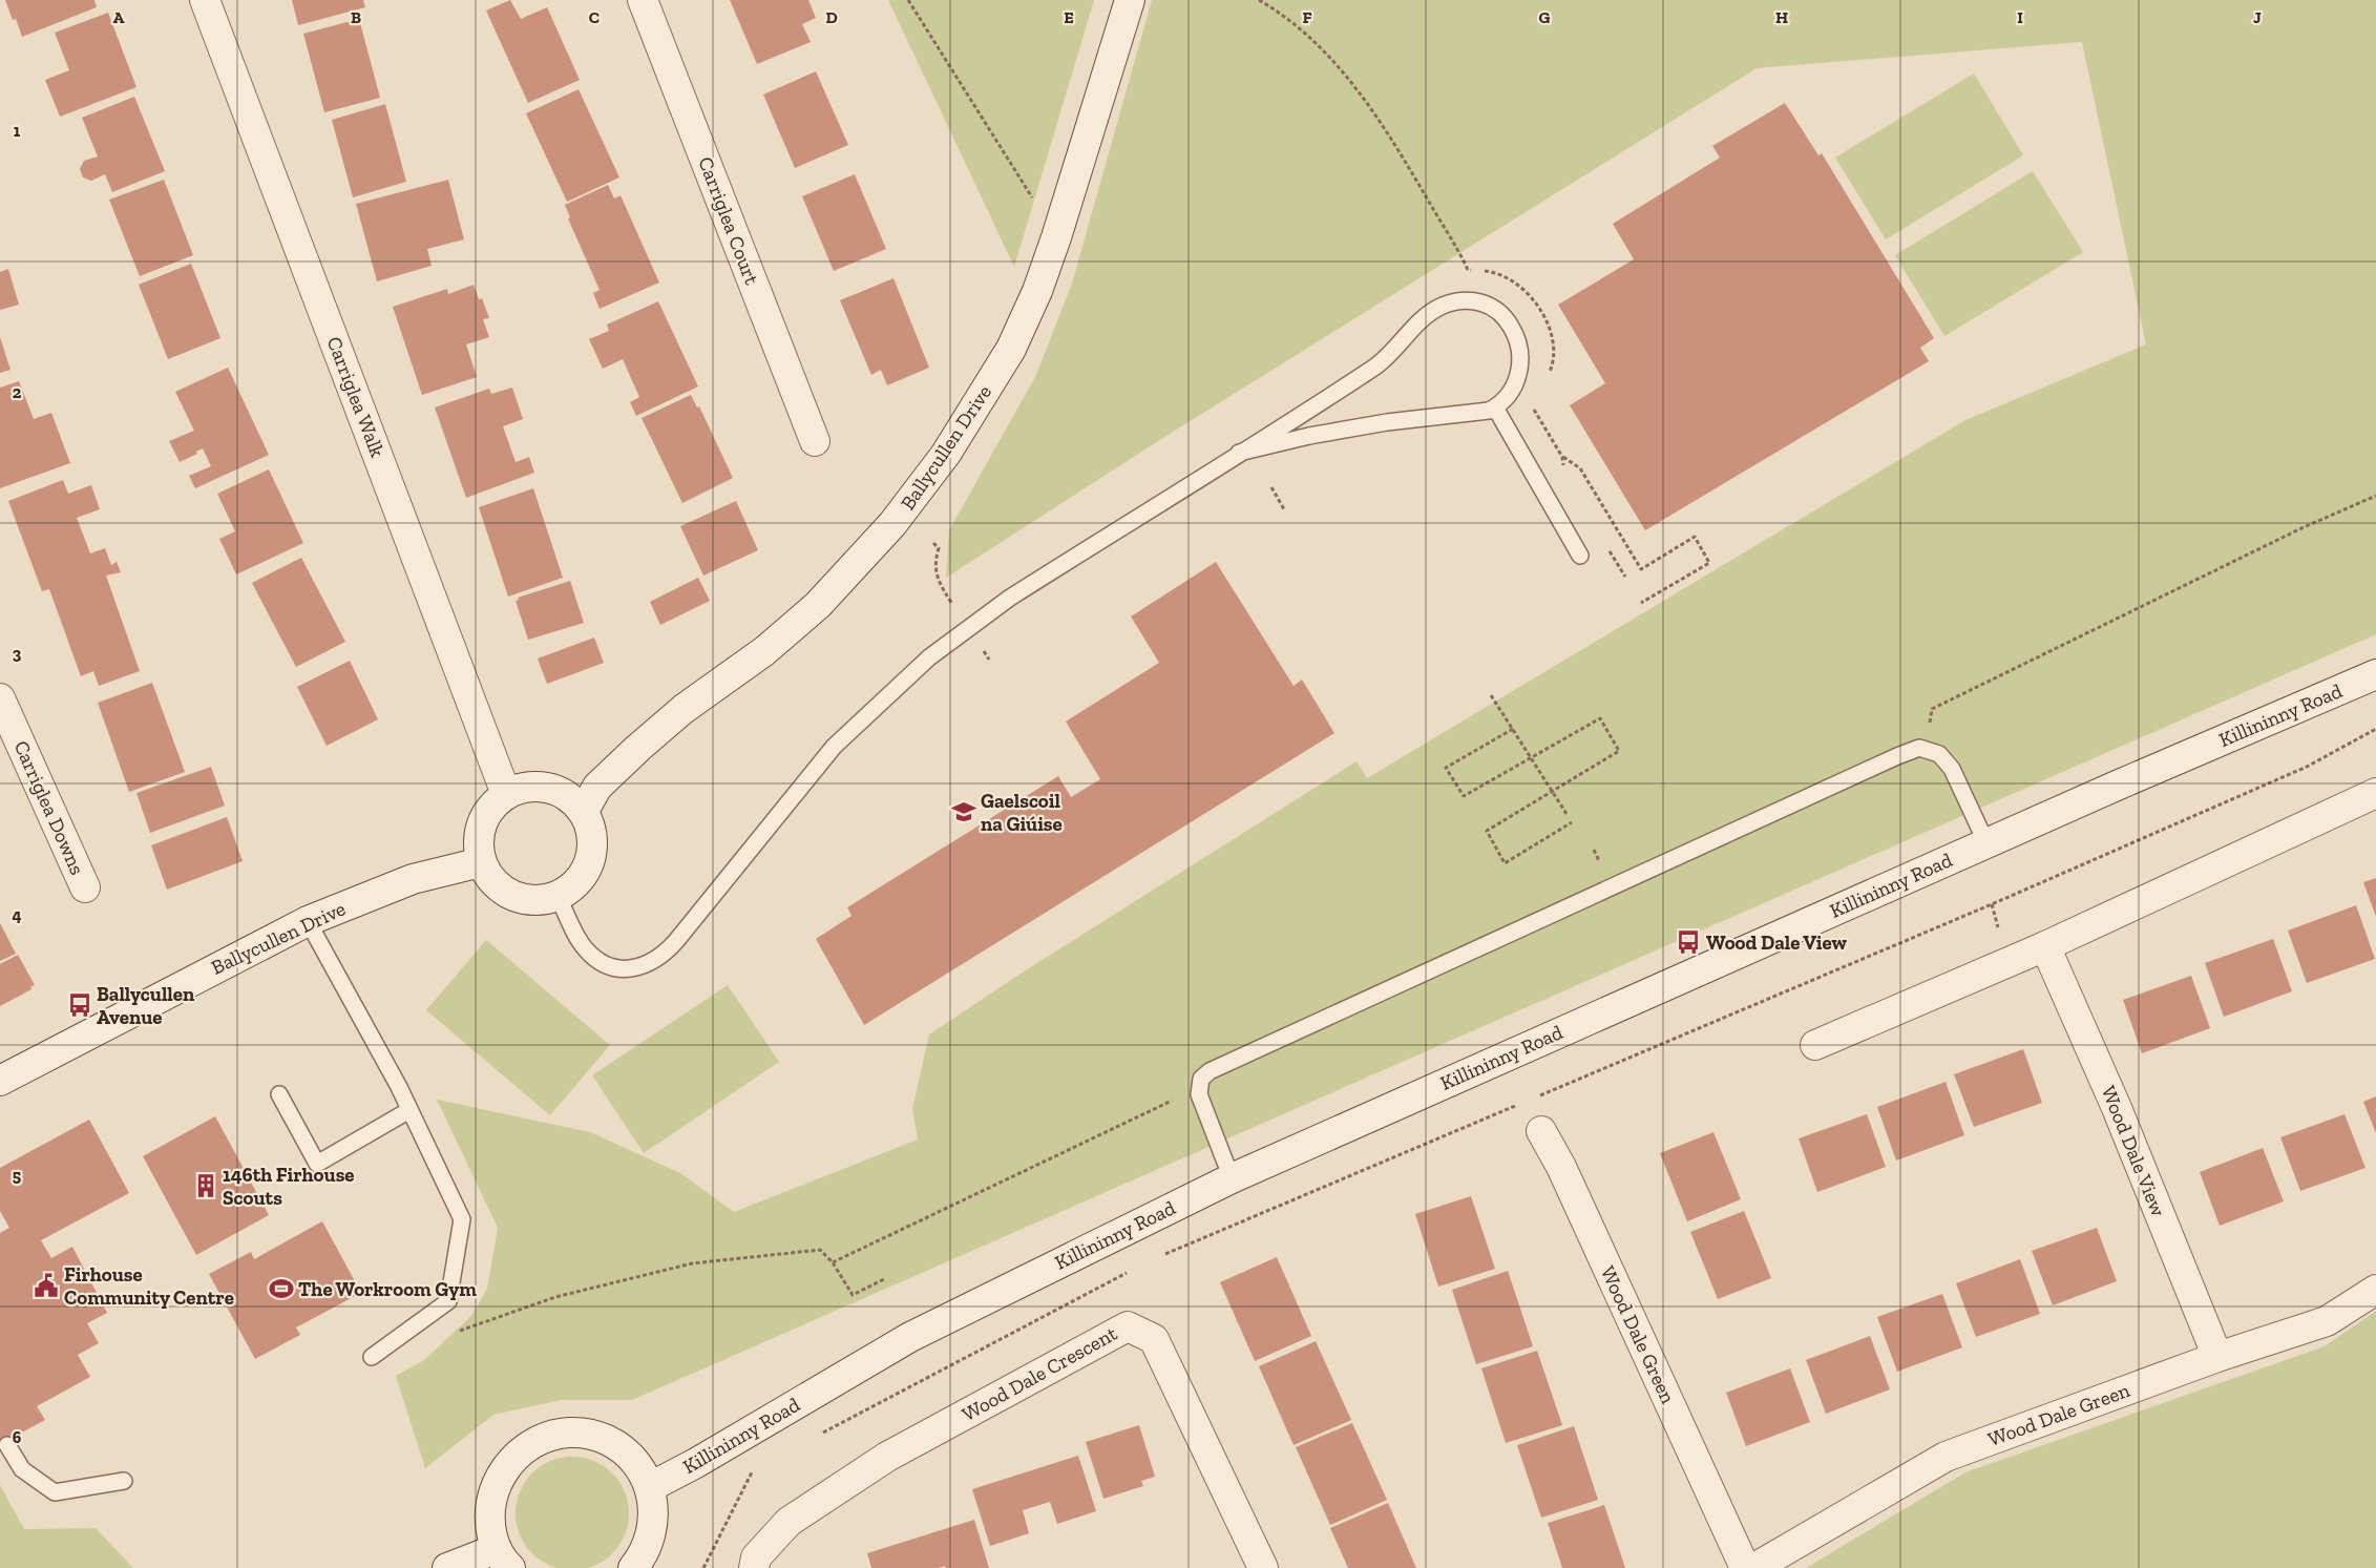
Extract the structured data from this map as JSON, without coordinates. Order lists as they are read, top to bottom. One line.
{"streets":{"street":["Carriglea Court","Carriglea Walk","Ballycullen Drive","Killininny Road","Carriglea Downs","Wood Dale View","Wood Dale Green","Wood Dale Crescent"]},"crossings":[["Carriglea Walk","Ballycullen Drive"],["Wood Dale View","Wood Dale Green"]],"places":{"school or university":["Gaelscoil na Giúise"],"bus stop":["Wood Dale View","Ballycullen Avenue"],"building":["146th Firhouse Scouts"],"public building":["Firhouse Community Centre"],"sports":["The Workroom Gym"]},"grid":{"columns":["A","B","C","D","E","F","G","H","I","J"],"rows":["1","2","3","4","5","6"]}}
